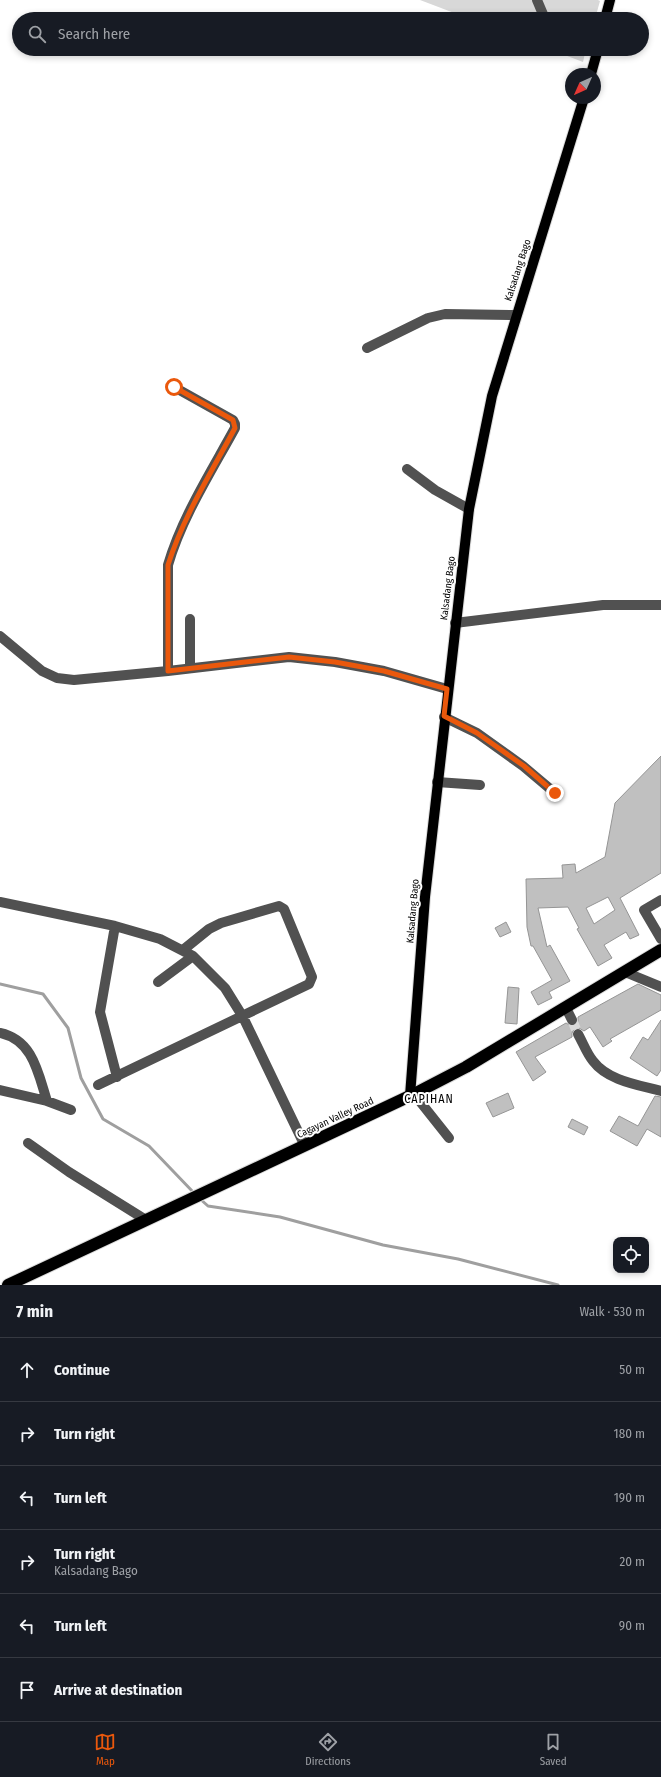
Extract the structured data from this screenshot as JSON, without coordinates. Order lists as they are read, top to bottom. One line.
{"streets":{"highway":["Cagayan Valley Road"],"main road":["Kalsadang Bago"]},"crossings":[["Kalsadang Bago","Cagayan Valley Road"]],"districts":["CAPIHAN"],"north":"bottom left","page":{"search":"Search here","heading":["7 min","Walk · 530 m"],"list":[["Continue","50 m"],["Turn right","180 m"],["Turn left","190 m"],["Turn right","Kalsadang Bago","20 m"],["Turn left","90 m"],"Arrive at destination"],"nav":["Map","Directions","Saved"]}}
